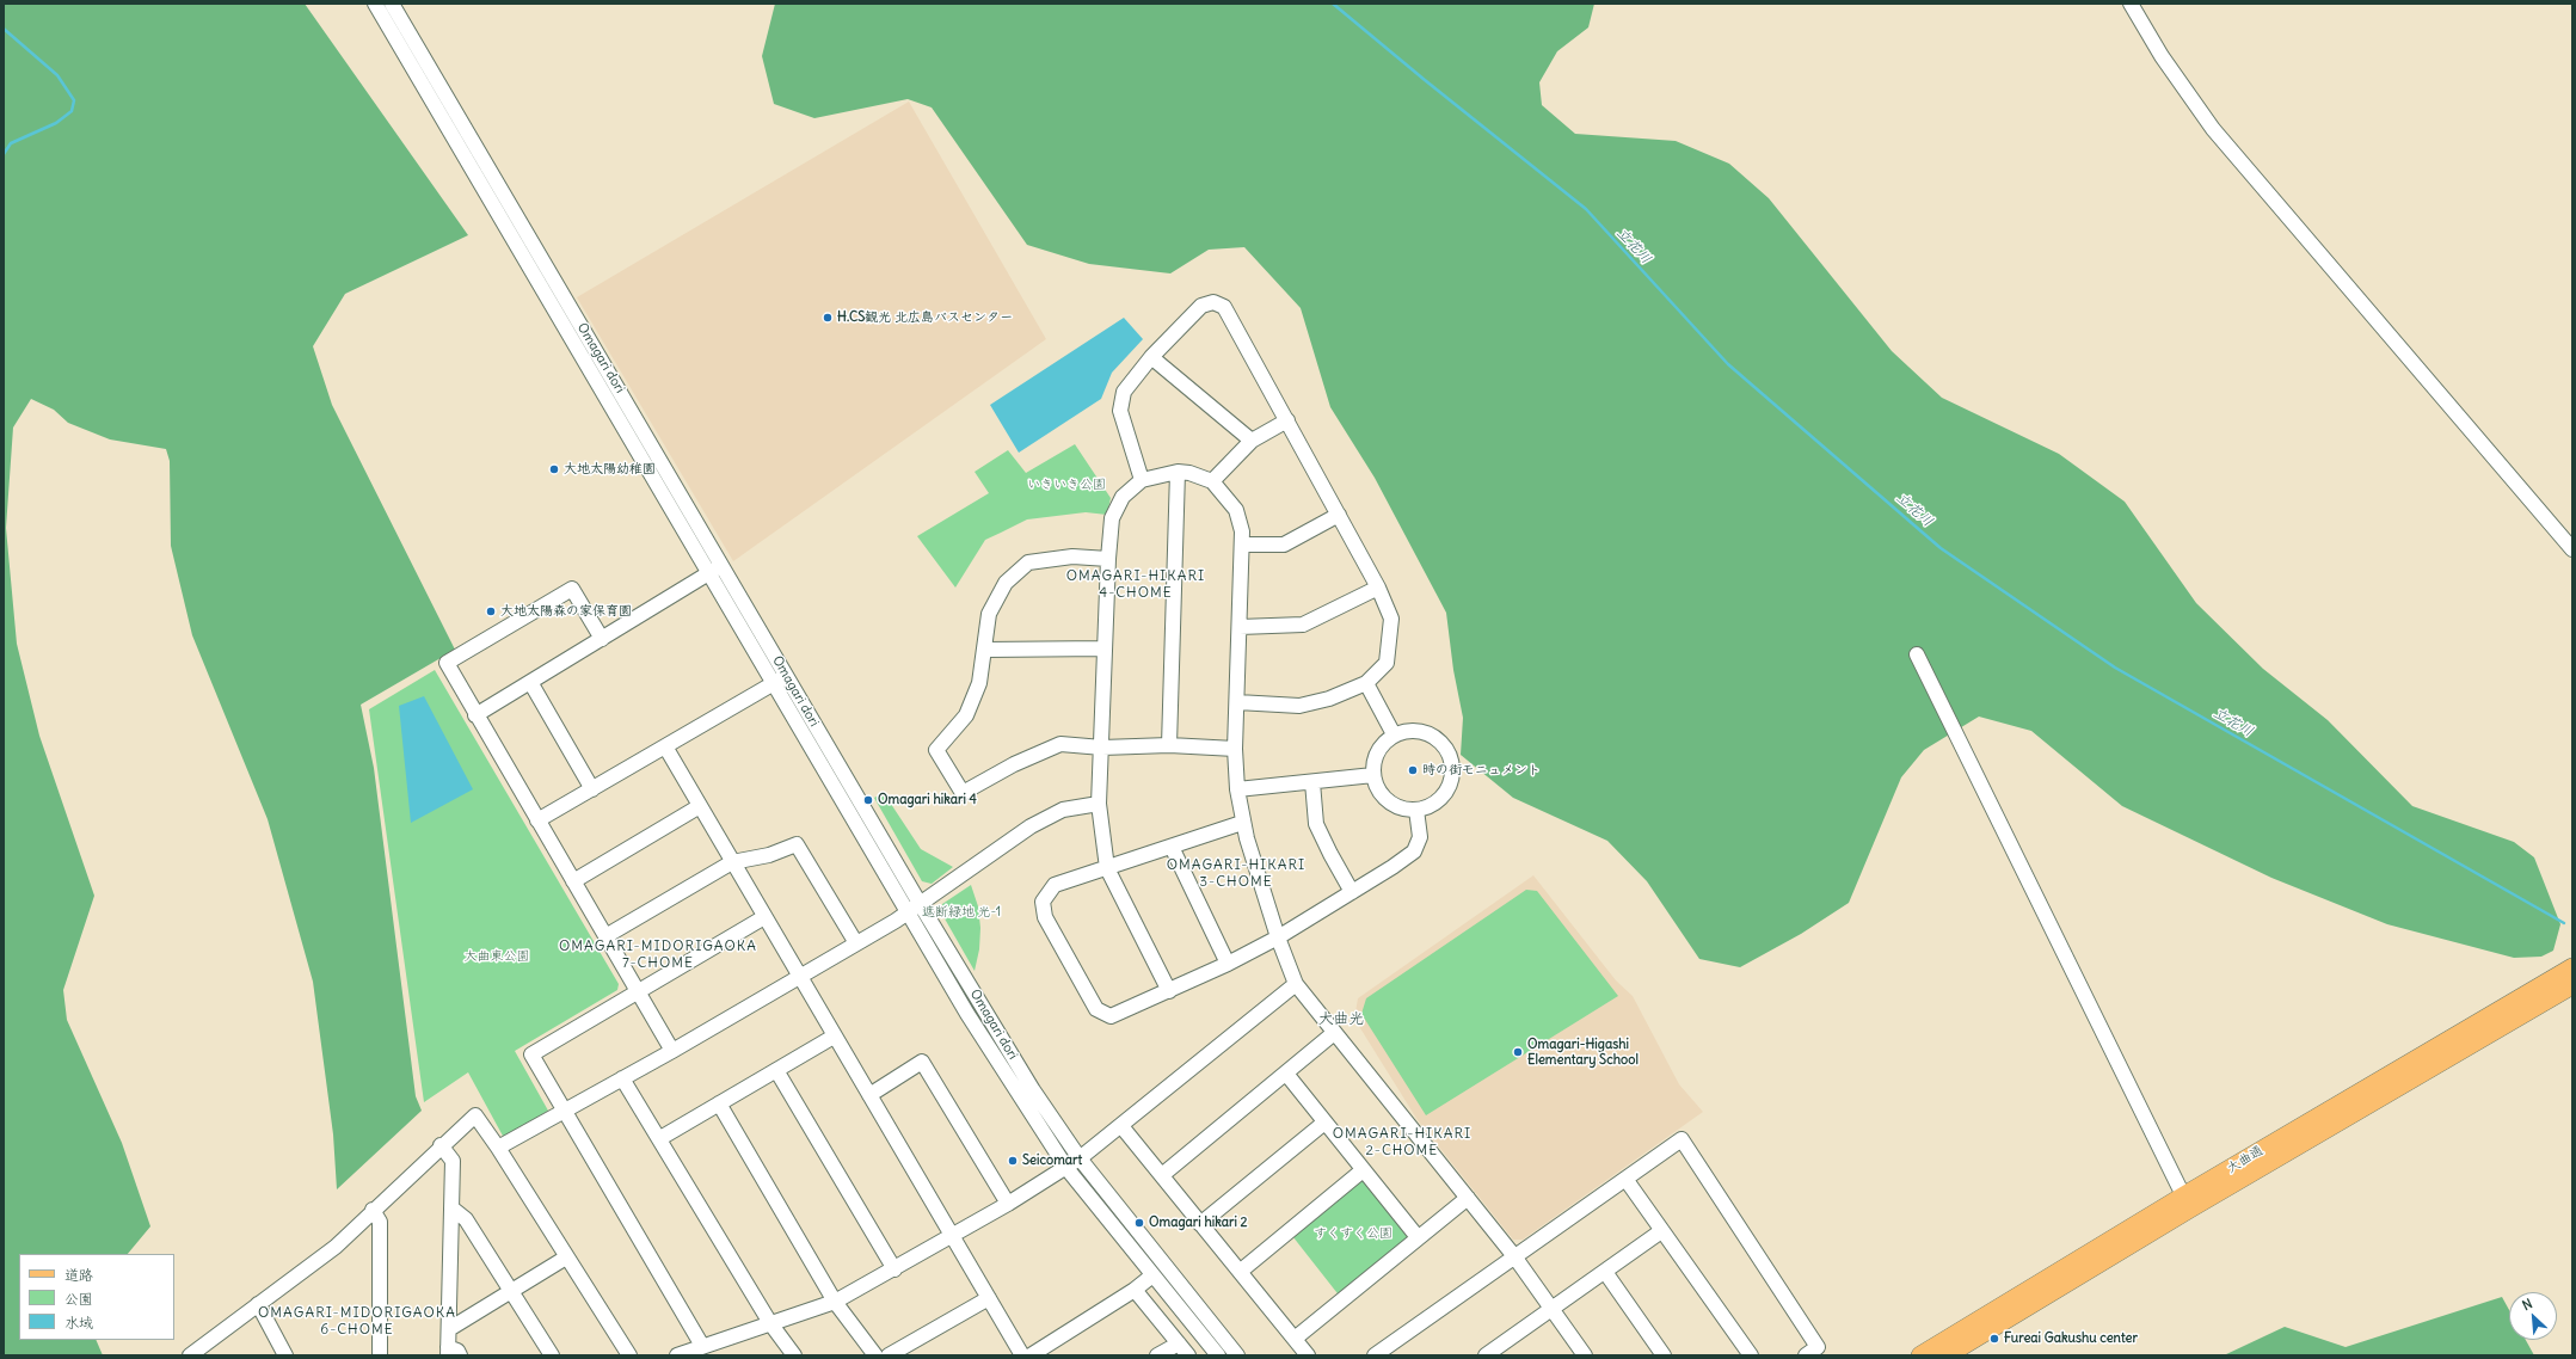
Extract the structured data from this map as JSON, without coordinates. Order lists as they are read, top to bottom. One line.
{"streets":{"main road":["大曲通"],"street":["Omagari dori"]},"districts":["OMAGARI-HIKARI 4-CHOME","OMAGARI-HIKARI 3-CHOME","OMAGARI-MIDORIGAOKA 7-CHOME","大曲光","OMAGARI-HIKARI 2-CHOME","OMAGARI-MIDORIGAOKA 6-CHOME"],"water":["立花川"],"parks":["いきいき公園","遮断緑地 光-1","大曲東公園","すくすく公園"],"places":["H.CS観光 北広島バスセンター","大地太陽幼稚園","大地太陽森の家保育園","時の街モニュメント","Omagari hikari 4","Omagari-Higashi Elementary School","Seicomart","Omagari hikari 2","Fureai Gakushu center"],"legend":["道路","公園","水域"],"north":"top left"}
